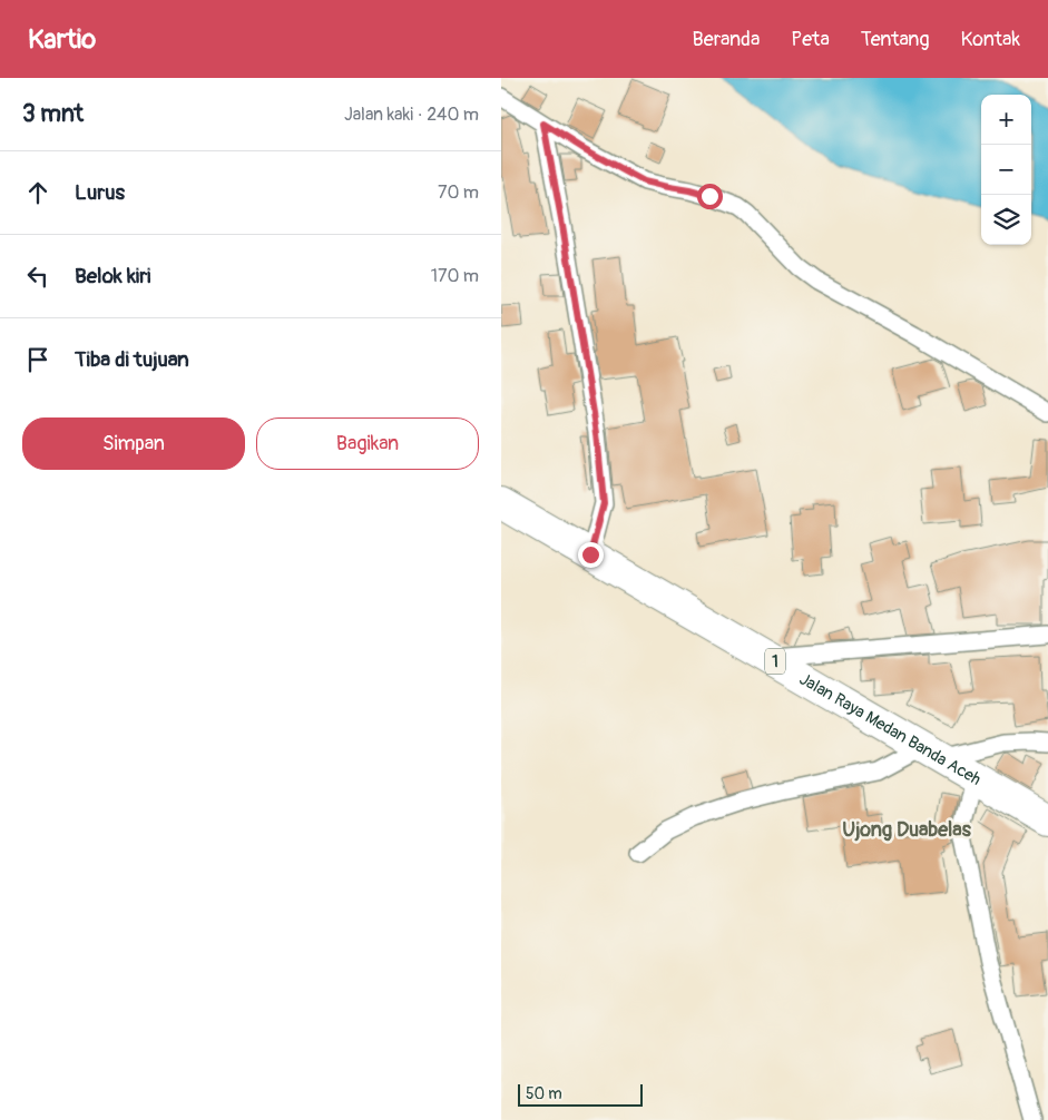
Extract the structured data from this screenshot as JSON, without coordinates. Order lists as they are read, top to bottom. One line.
{"streets":{"highway":["1","Jalan Raya Medan Banda Aceh"]},"districts":["Ujong Duabelas"],"scale_bar":"50 m","page":{"header":"Kartio","nav":["Beranda","Peta","Tentang","Kontak"],"heading":["3 mnt","Jalan kaki · 240 m"],"map_buttons":["+","−"],"list":[["Lurus","70 m"],["Belok kiri","170 m"],"Tiba di tujuan"],"buttons":["Simpan","Bagikan"],"scale":"50 m"}}
